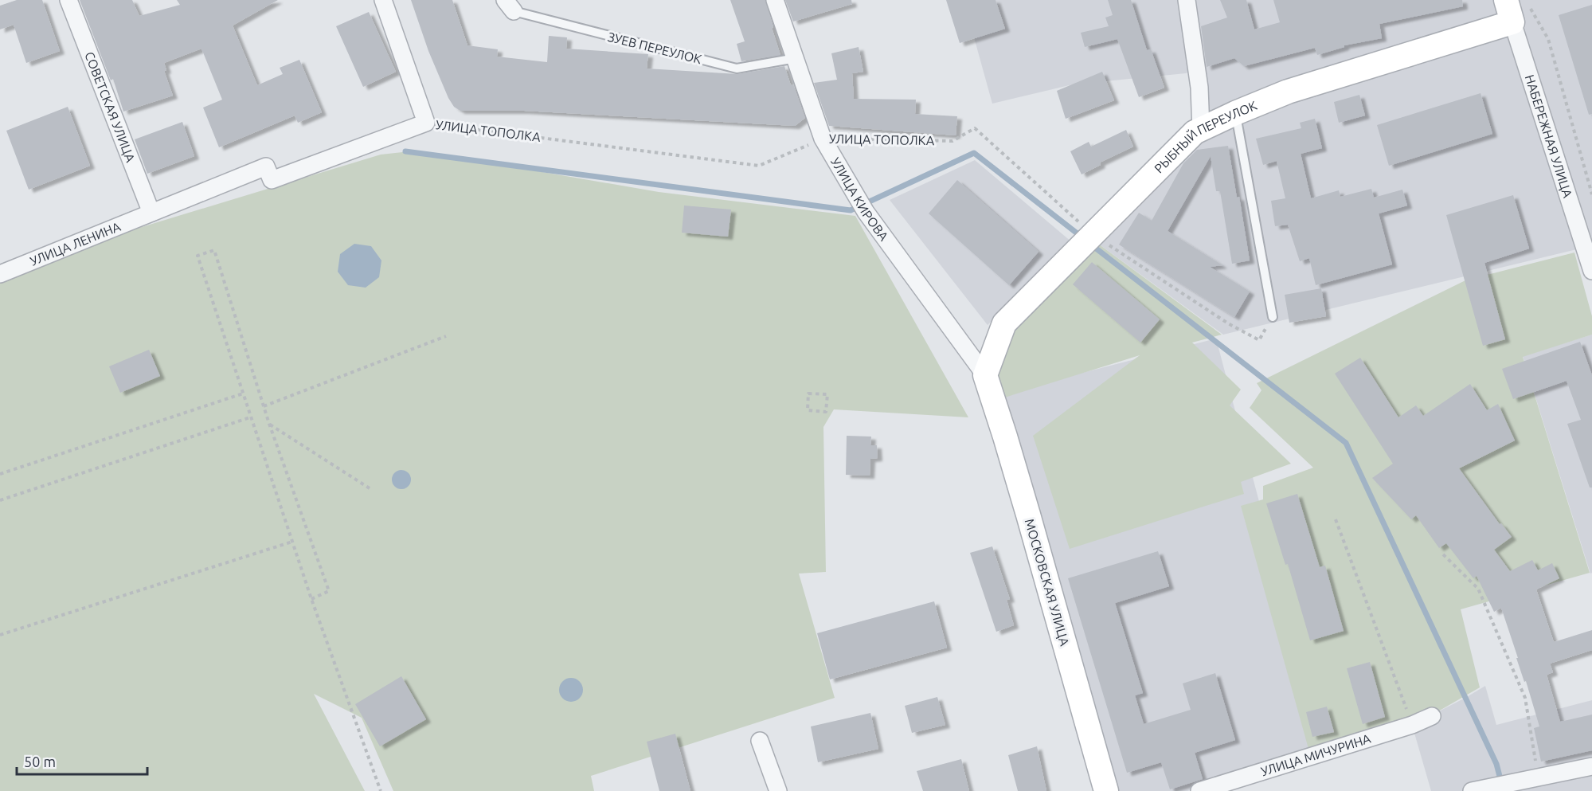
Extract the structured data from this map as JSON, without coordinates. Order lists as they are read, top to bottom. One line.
{"streets":{"street":["СОВЕТСКАЯ УЛИЦА","УЛИЦА ТОПОЛКА","НАБЕРЕЖНАЯ УЛИЦА","РЫБНЫЙ ПЕРЕУЛОК","УЛИЦА КИРОВА","УЛИЦА ЛЕНИНА","МОСКОВСКАЯ УЛИЦА","УЛИЦА МИЧУРИНА"],"lane":["ЗУЕВ ПЕРЕУЛОК"]},"crossings":[["ЗУЕВ ПЕРЕУЛОК","УЛИЦА КИРОВА"],["СОВЕТСКАЯ УЛИЦА","УЛИЦА ЛЕНИНА"],["УЛИЦА ТОПОЛКА","РЫБНЫЙ ПЕРЕУЛОК"],["УЛИЦА ТОПОЛКА","УЛИЦА КИРОВА"],["УЛИЦА ТОПОЛКА","УЛИЦА ЛЕНИНА"],["НАБЕРЕЖНАЯ УЛИЦА","РЫБНЫЙ ПЕРЕУЛОК"],["РЫБНЫЙ ПЕРЕУЛОК","УЛИЦА КИРОВА"],["РЫБНЫЙ ПЕРЕУЛОК","МОСКОВСКАЯ УЛИЦА"],["УЛИЦА КИРОВА","МОСКОВСКАЯ УЛИЦА"]],"scale_bar":"50 m"}
